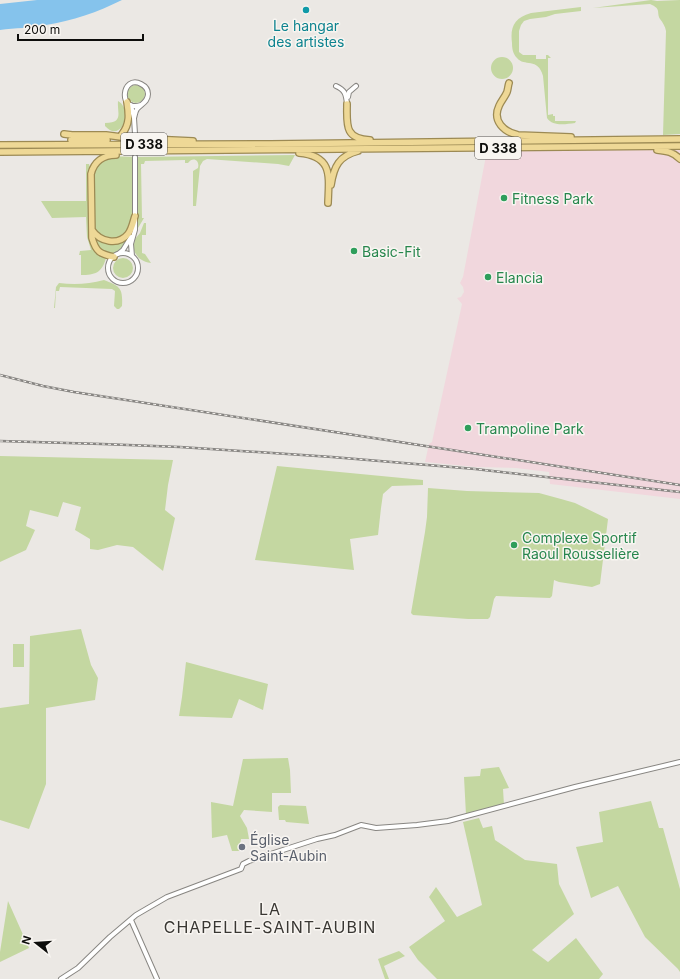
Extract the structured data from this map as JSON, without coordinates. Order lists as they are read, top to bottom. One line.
{"streets":{"highway":["D 338"]},"districts":["LA CHAPELLE-SAINT-AUBIN"],"places":["Le hangar des artistes","Fitness Park","Basic-Fit","Elancia","Trampoline Park","Complexe Sportif Raoul Rousselière","Église Saint-Aubin"],"scale_bar":"200 m","north":"left"}
